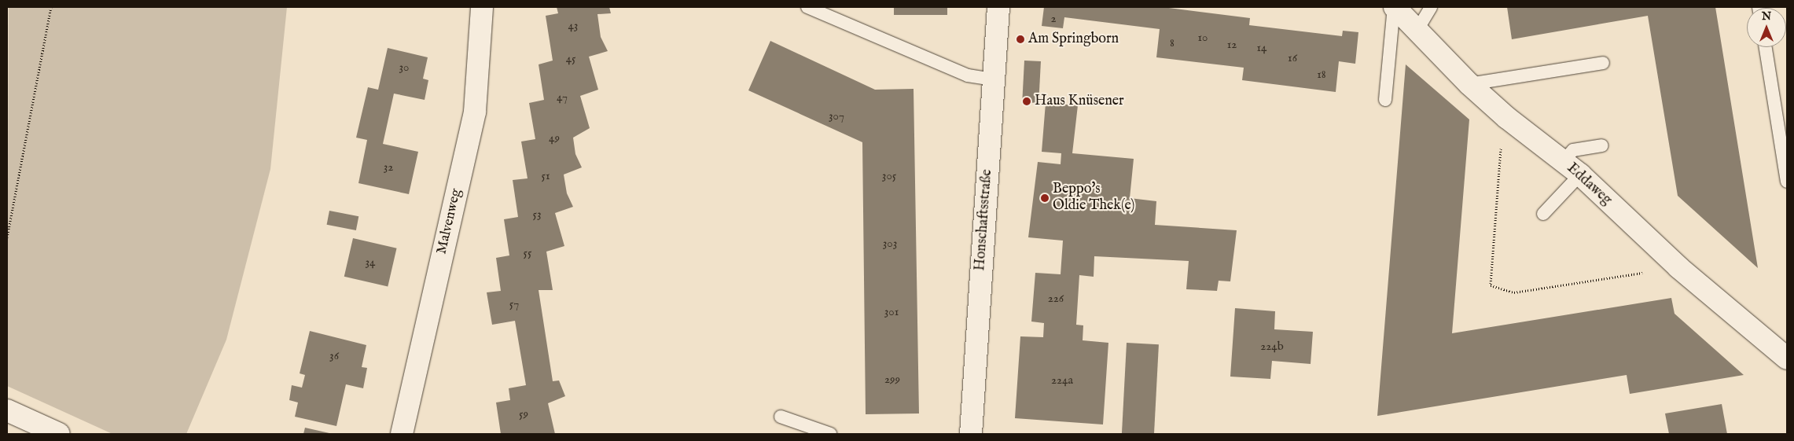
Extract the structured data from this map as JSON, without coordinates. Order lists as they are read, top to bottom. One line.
{"streets":{"street":["Eddaweg","Honschaftsstraße","Malvenweg"]},"places":["Am Springborn","Haus Knüsener","Beppo's Oldie Thek(e)"],"house_numbers":["2","43","10","8","12","14","16","45","30","18","47","307","49","32","51","305","53","303","55","34","226","57","301","224b","36","299","224a","59"],"north":"top"}
